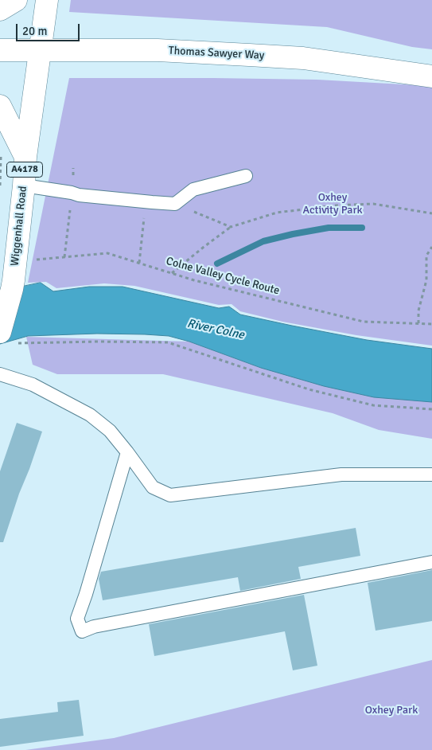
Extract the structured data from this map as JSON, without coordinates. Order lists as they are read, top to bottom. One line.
{"streets":{"street":["Thomas Sawyer Way","A4178","Wiggenhall Road"],"path":["Colne Valley Cycle Route"]},"crossings":[["Thomas Sawyer Way","Wiggenhall Road"]],"water":["River Colne"],"parks":["Oxhey Activity Park","Oxhey Park"],"scale_bar":"20 m"}
